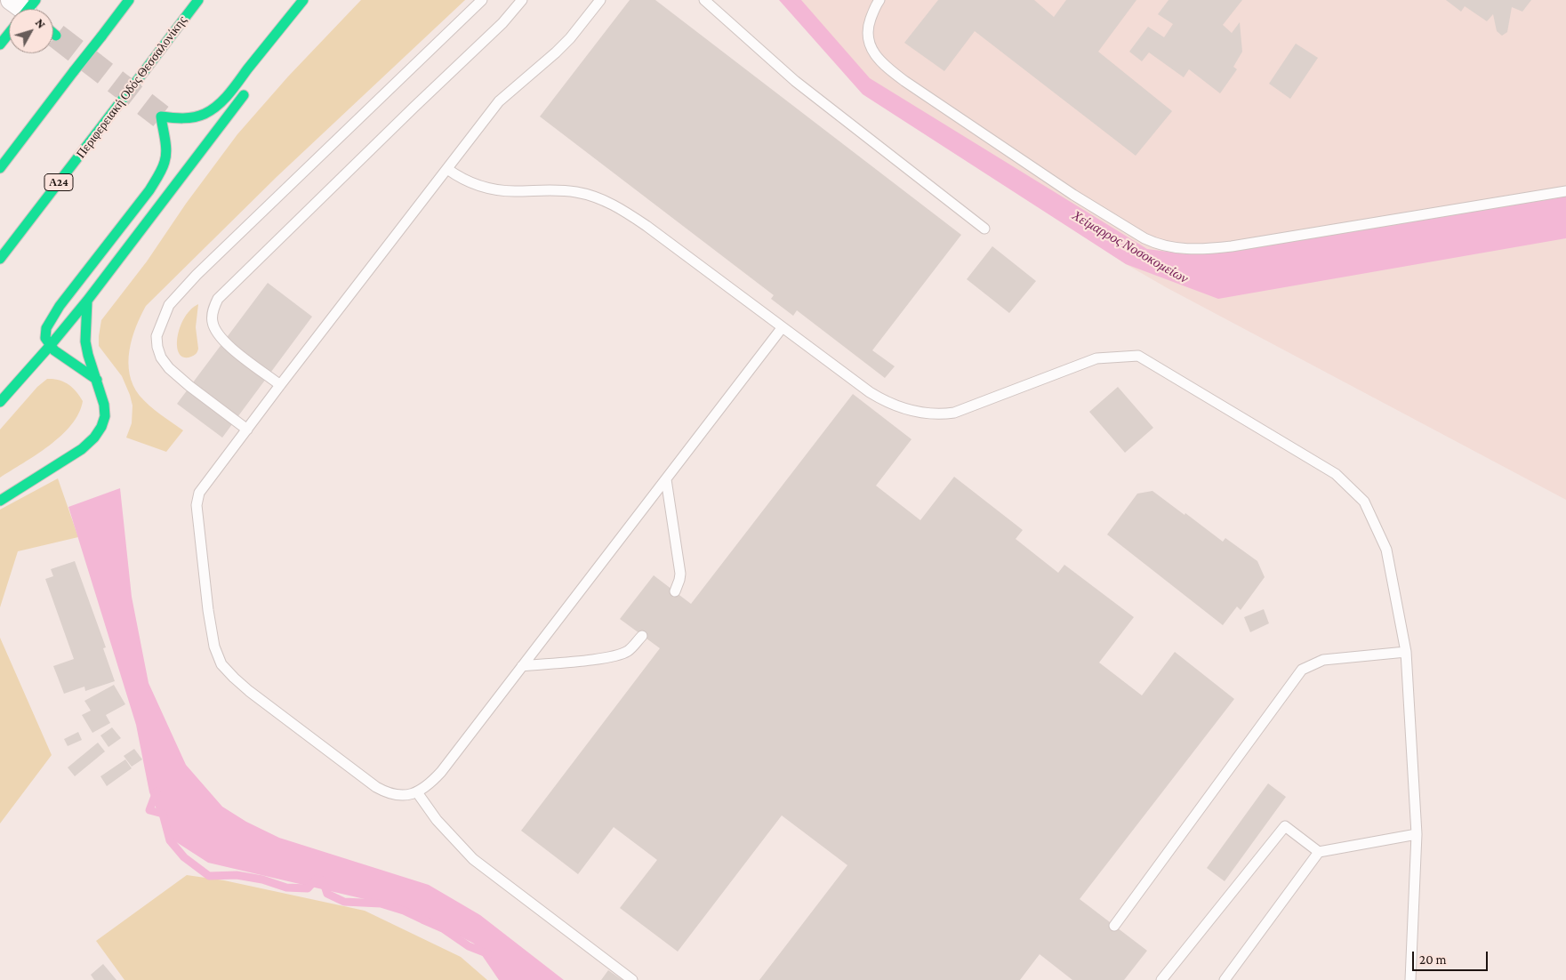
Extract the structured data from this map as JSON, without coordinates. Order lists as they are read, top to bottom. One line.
{"streets":{"main road":["Περιφερειακή Οδός Θεσσαλονίκης","Α24"]},"water":["Χείμαρρος Νοσοκομείων"],"scale_bar":"20 m","north":"top right"}
